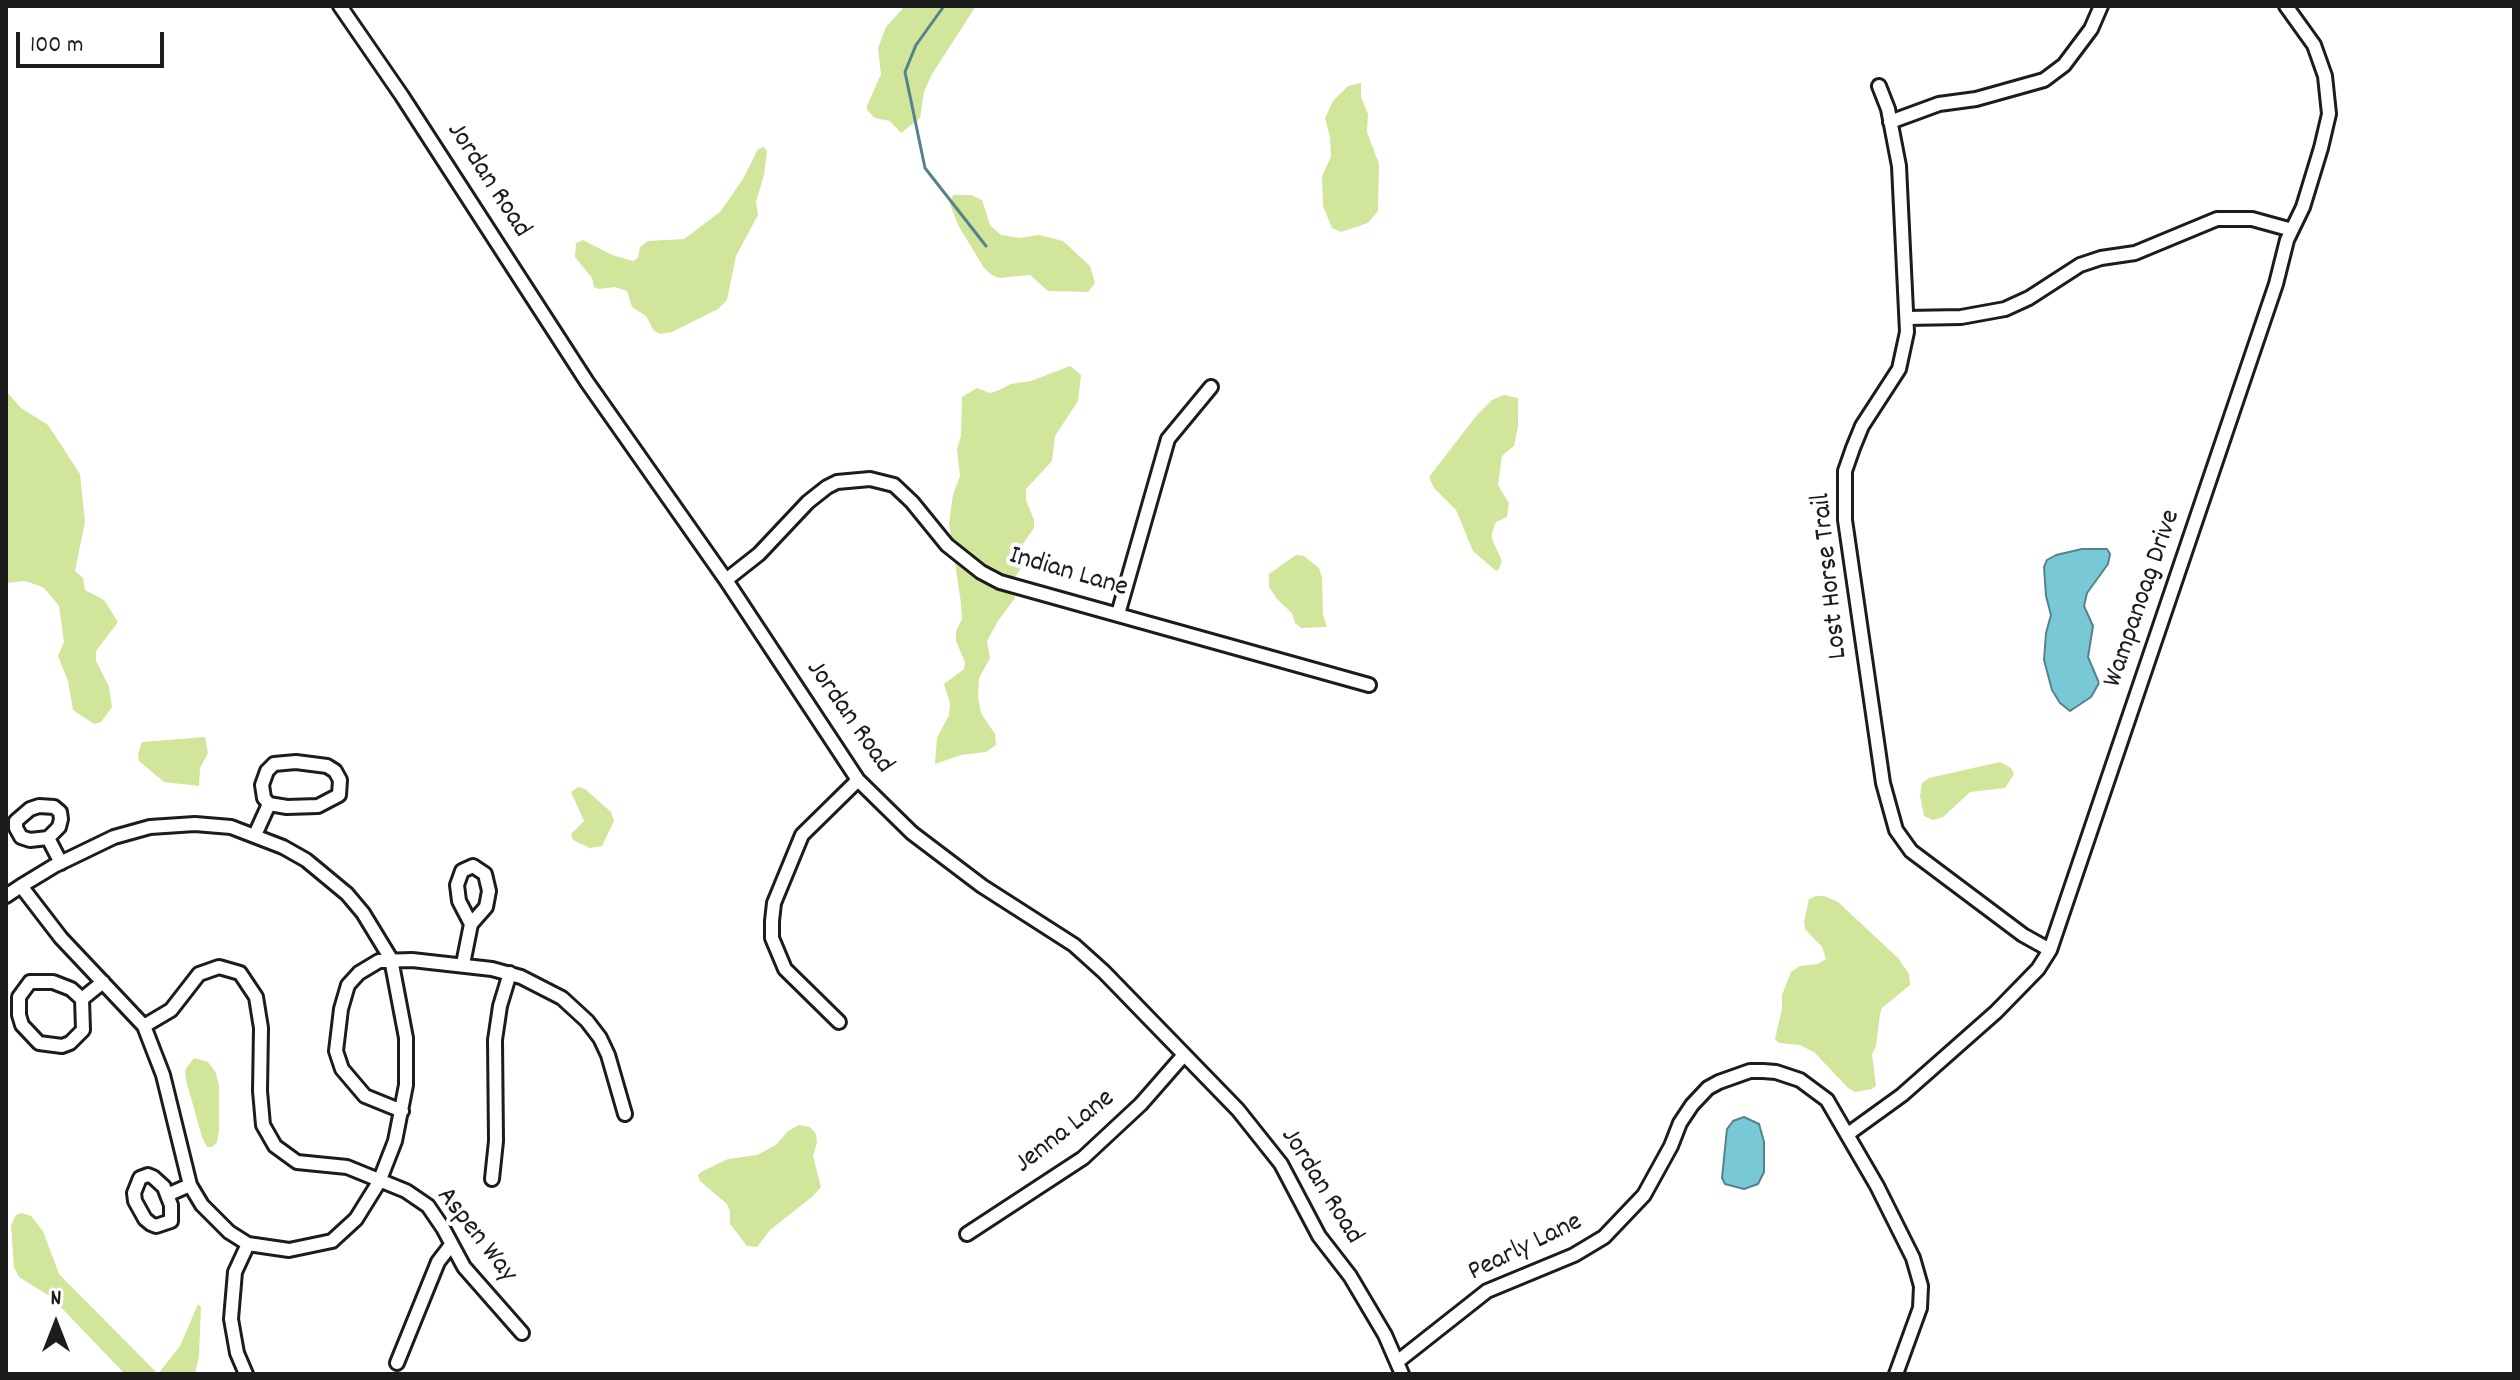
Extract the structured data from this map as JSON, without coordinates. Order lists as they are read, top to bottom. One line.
{"streets":{"street":["Jordan Road","Indian Lane","Lost Horse Trail","Wampanoag Drive","Jenna Lane","Aspen Way","Pearly Lane"]},"crossings":[["Jordan Road","Indian Lane"],["Jordan Road","Jenna Lane"],["Jordan Road","Pearly Lane"],["Lost Horse Trail","Wampanoag Drive"],["Wampanoag Drive","Pearly Lane"]],"scale_bar":"100 m","north":"top"}
